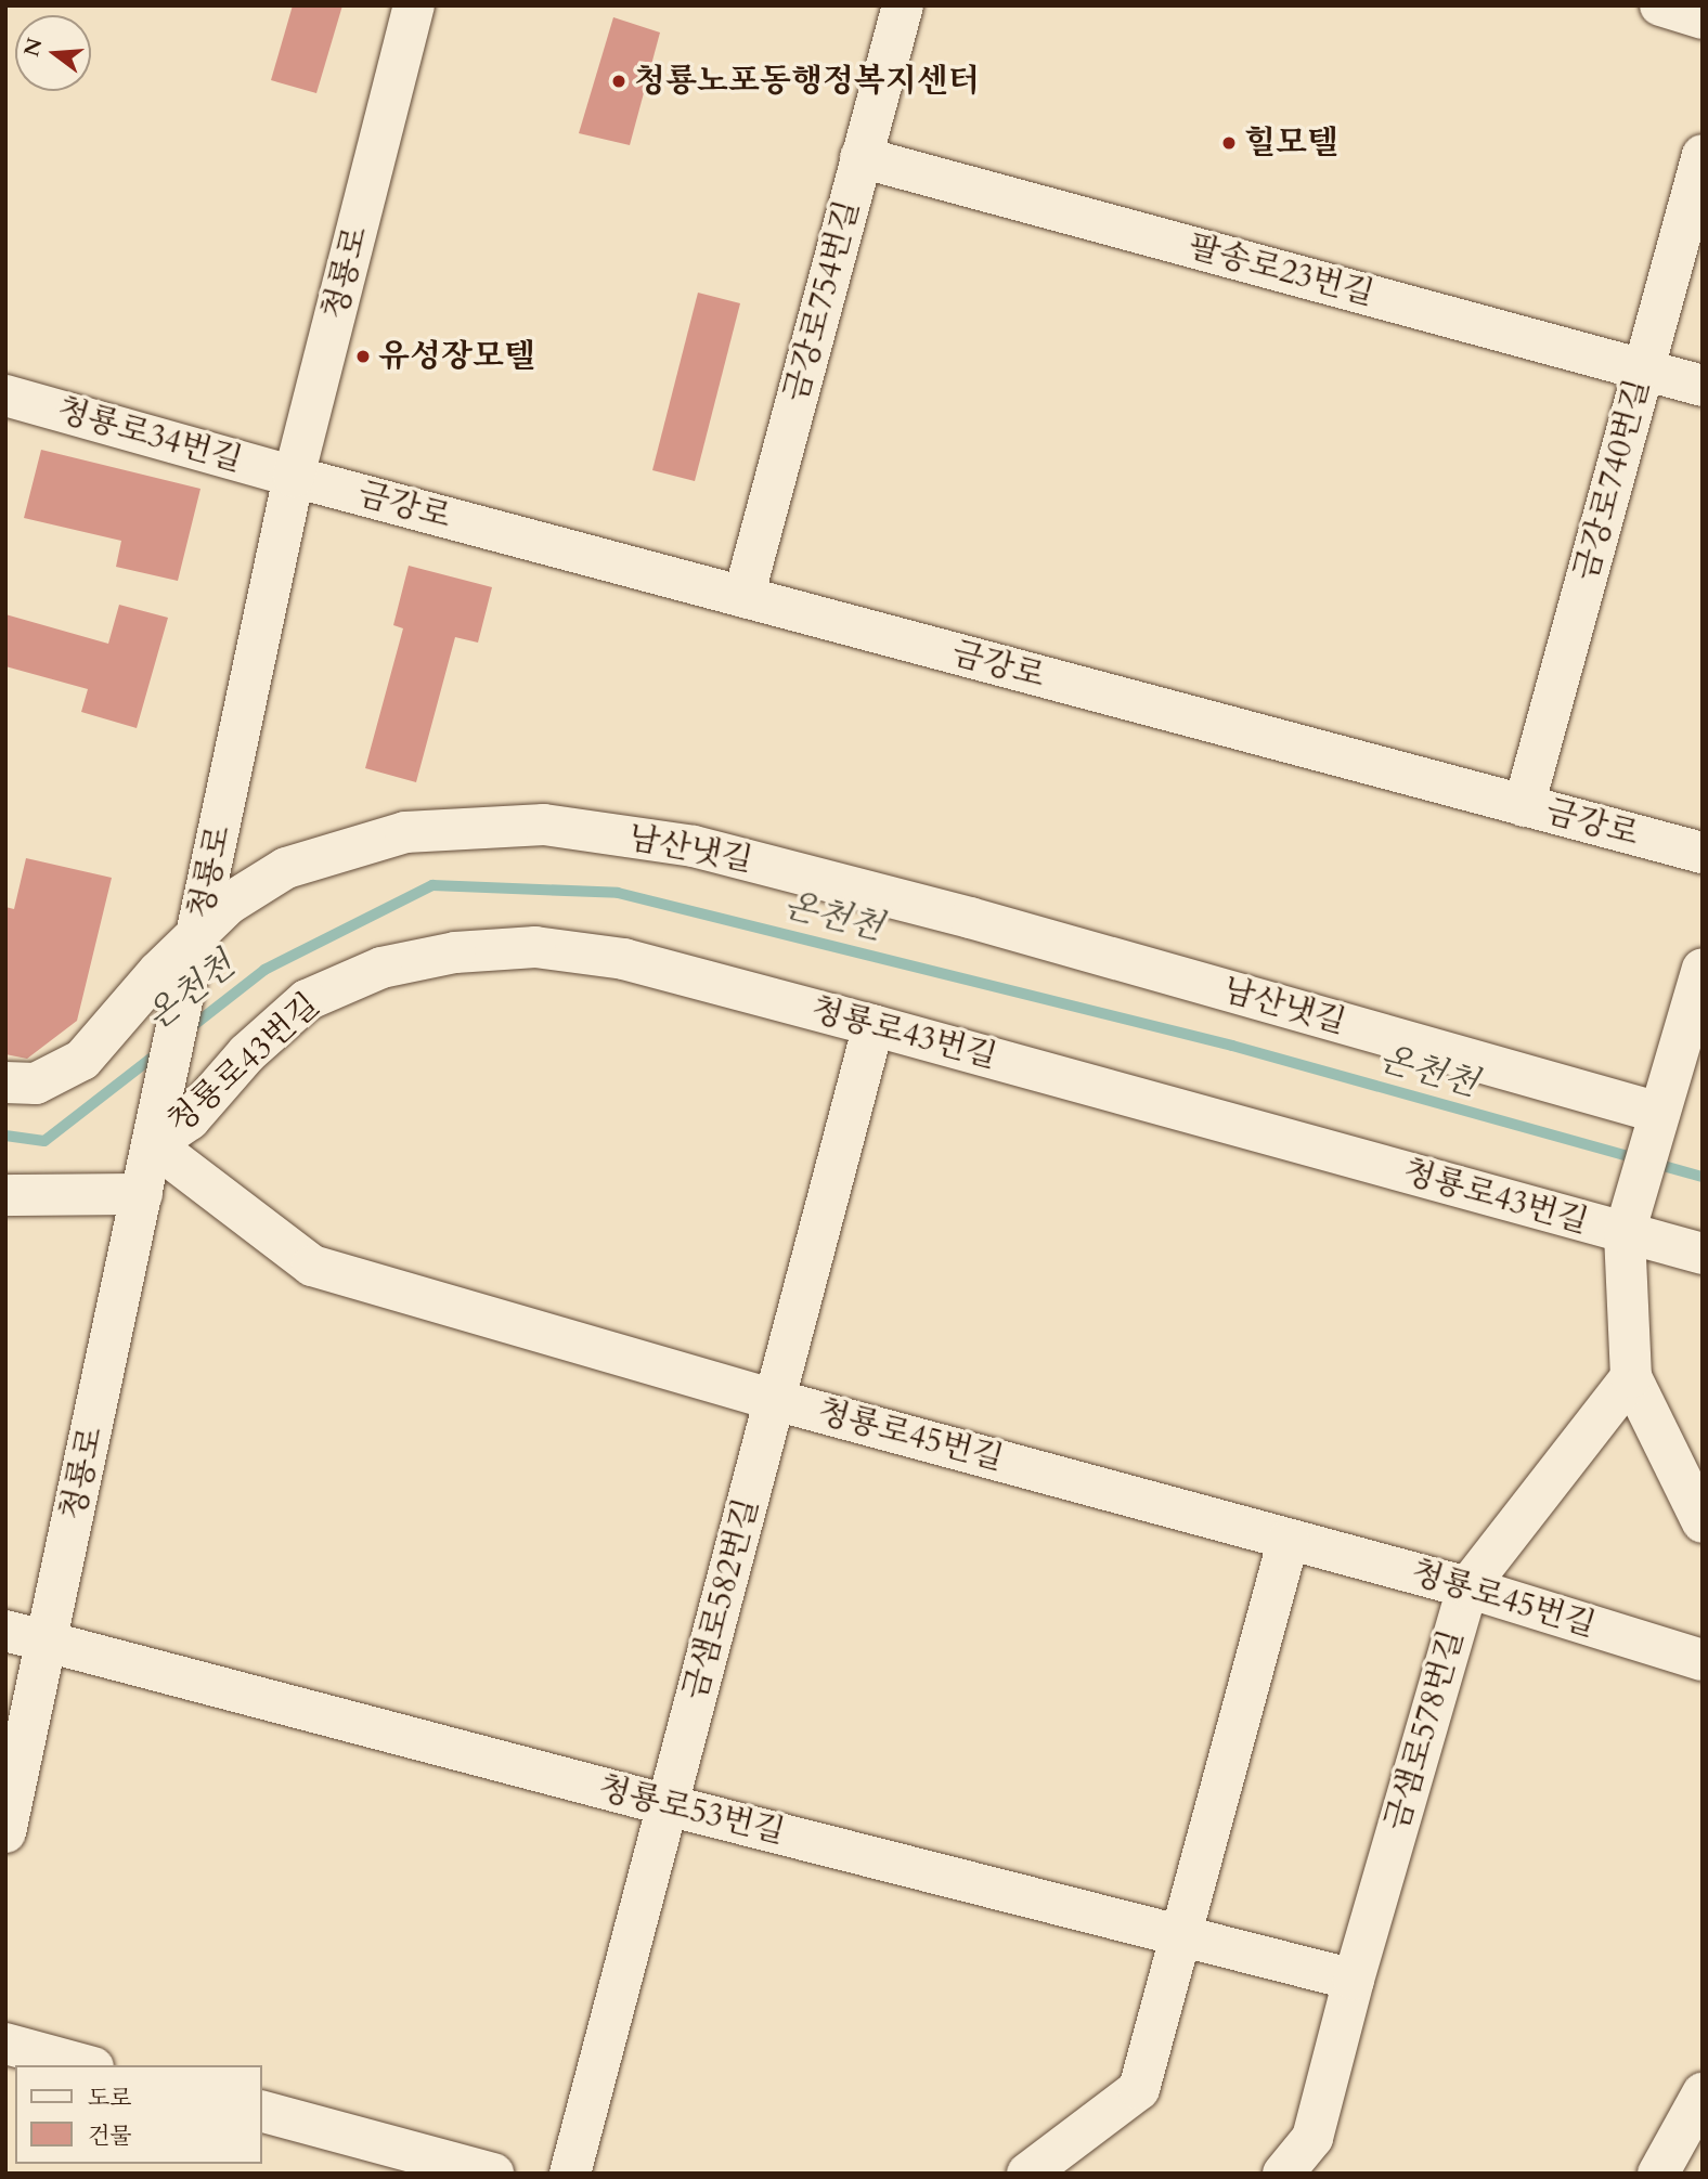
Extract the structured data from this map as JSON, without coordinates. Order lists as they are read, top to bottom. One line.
{"streets":{"street":["팔송로23번길","청룡로","금강로754번길","청룡로34번길","금강로740번길","금강로","남산냇길","청룡로43번길","청룡로45번길","금샘로582번길","금샘로578번길","청룡로53번길"]},"crossings":[["팔송로23번길","금강로754번길"],["팔송로23번길","금강로740번길"],["청룡로","청룡로34번길"],["청룡로","금강로"],["청룡로","남산냇길"],["청룡로","청룡로43번길"],["청룡로","청룡로45번길"],["청룡로","청룡로53번길"],["금강로754번길","금강로"],["청룡로34번길","금강로"],["금강로740번길","금강로"],["청룡로43번길","청룡로45번길"],["청룡로43번길","금샘로582번길"],["청룡로45번길","금샘로582번길"],["청룡로45번길","금샘로578번길"],["금샘로582번길","청룡로53번길"],["금샘로578번길","청룡로53번길"]],"water":["온천천"],"places":["청룡노포동행정복지센터","힐모텔","유성장모텔"],"legend":["도로","건물"],"north":"left"}
